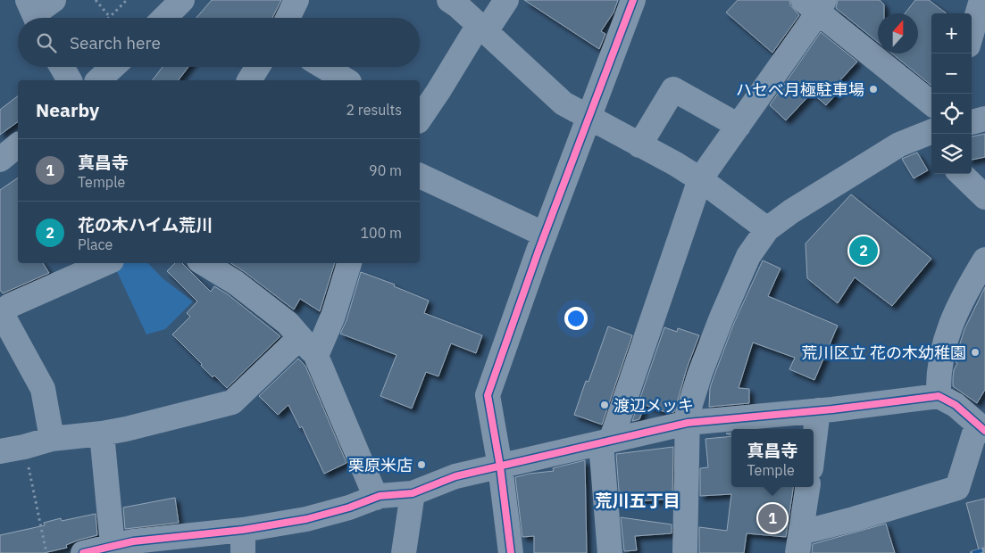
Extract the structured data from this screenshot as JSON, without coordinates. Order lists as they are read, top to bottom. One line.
{"districts":["荒川五丁目"],"places":["ハセベ月極駐車場","荒川区立 花の木幼稚園","渡辺メッキ","栗原米店"],"north":"top","page":{"map_buttons":["+","−"],"search":"Search here","heading":["Nearby","2 results"],"list":[{"mark":"1","name":"真昌寺","note":"Temple","value":"90 m"},{"mark":"2","name":"花の木ハイム荒川","note":"Place","value":"100 m"}],"pins":["2","1"],"popup":["真昌寺","Temple"]}}
